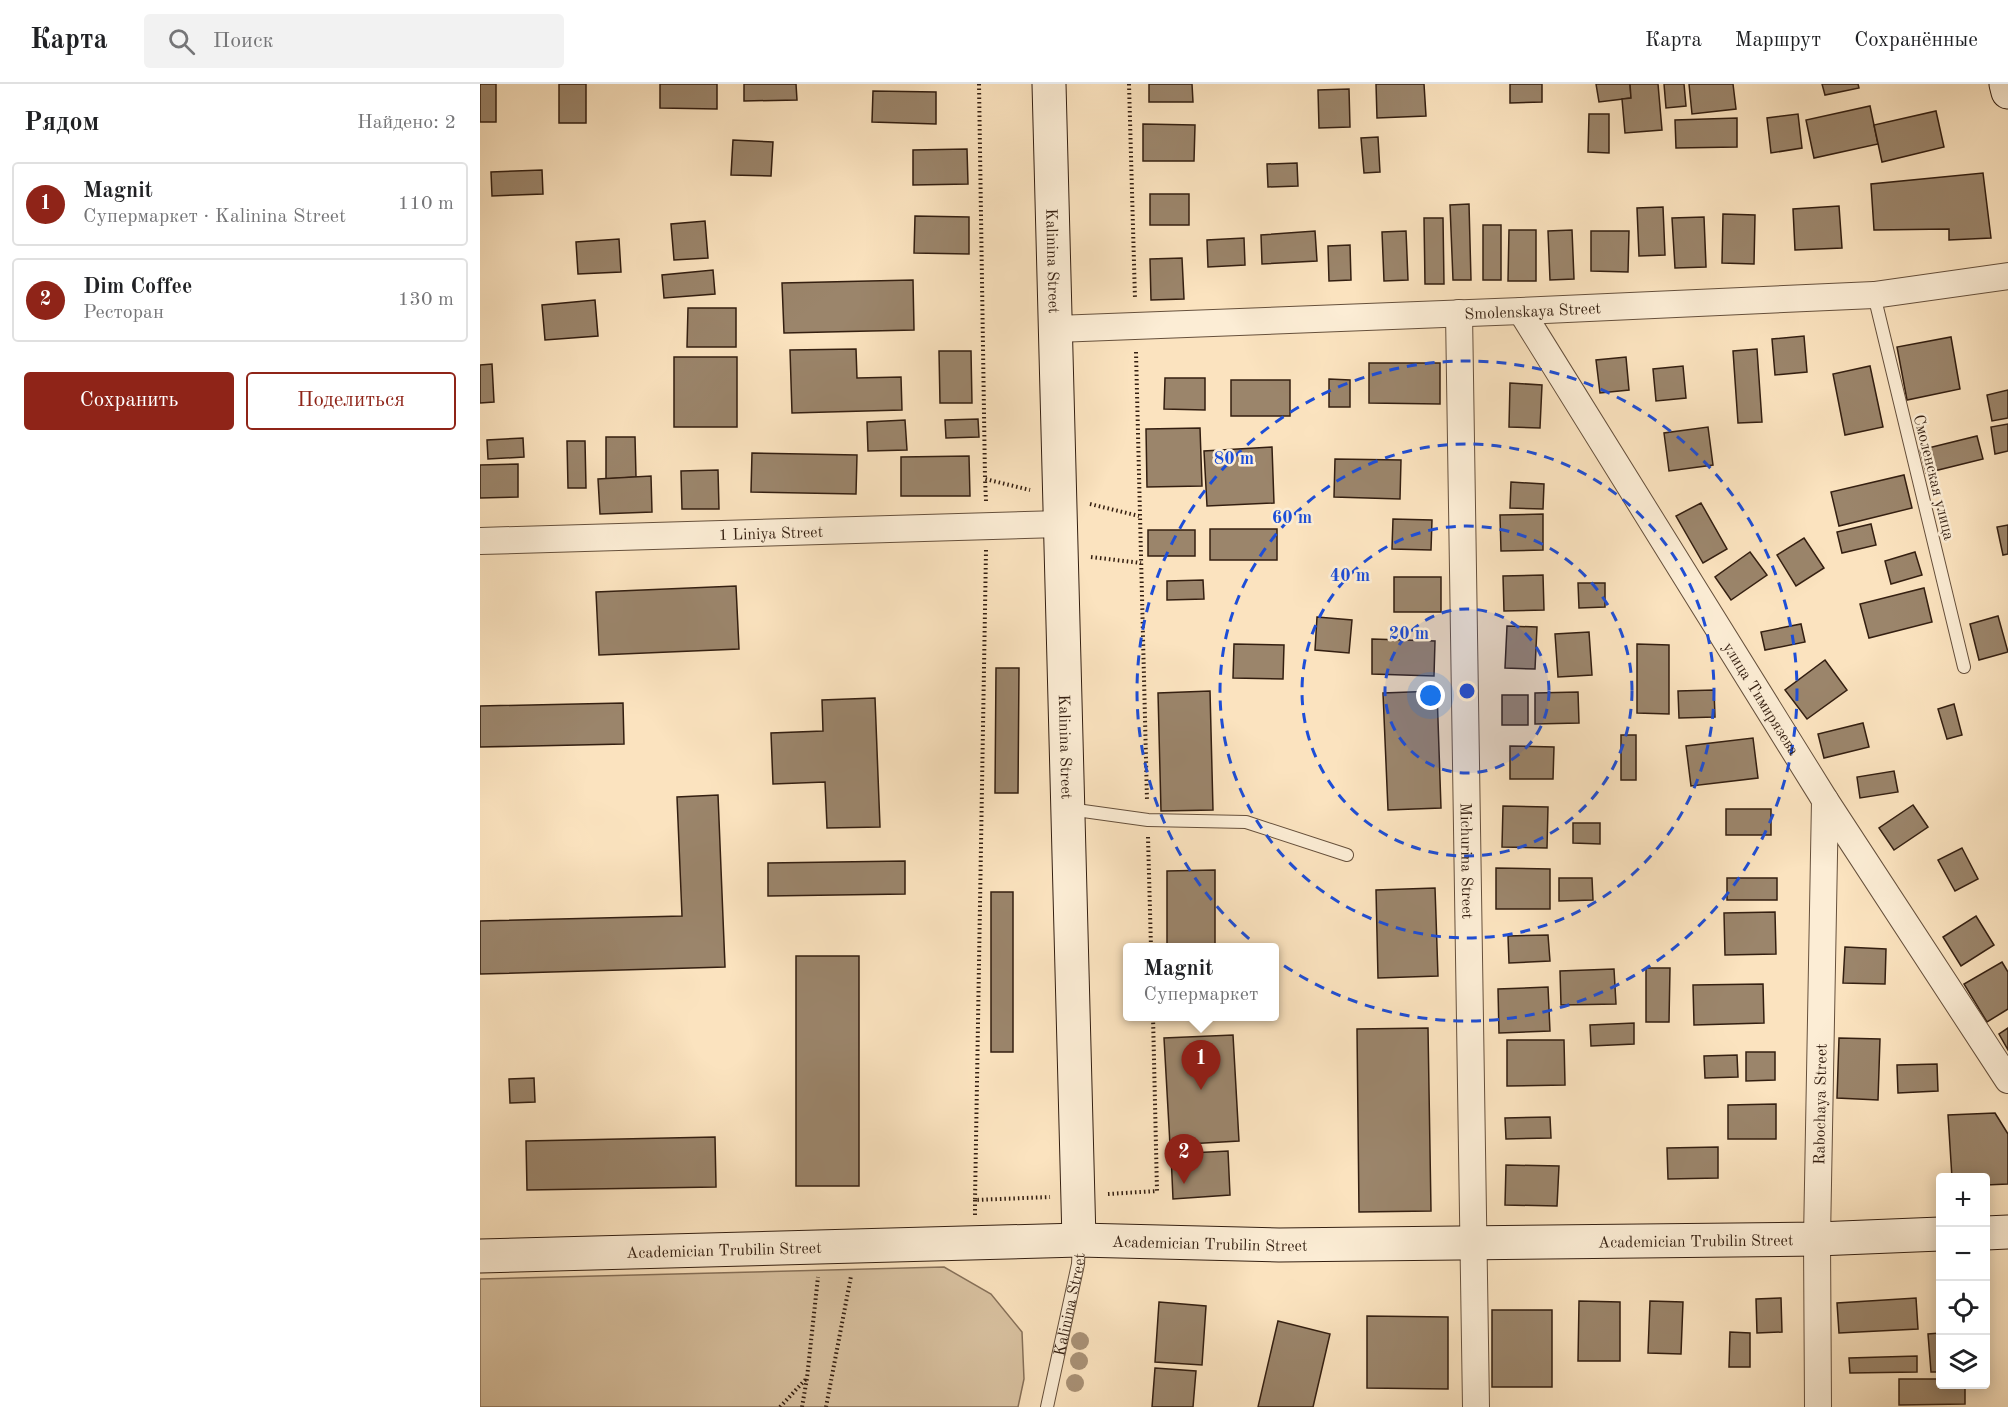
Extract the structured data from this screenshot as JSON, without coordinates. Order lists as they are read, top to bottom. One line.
{"streets":{"main road":["Kalinina Street","Academician Trubilin Street"],"street":["Smolenskaya Street","1 Liniya Street","улица Тимирязева","Michurina Street","Rabochaya Street"],"lane":["Смоленская улица"]},"crossings":[["Kalinina Street","Smolenskaya Street"],["Kalinina Street","1 Liniya Street"],["Kalinina Street","Academician Trubilin Street"],["Smolenskaya Street","Смоленская улица"],["Smolenskaya Street","улица Тимирязева"],["Smolenskaya Street","Michurina Street"],["улица Тимирязева","Rabochaya Street"],["Michurina Street","Academician Trubilin Street"],["Rabochaya Street","Academician Trubilin Street"]],"page":{"header":"Карта","search":"Поиск","nav":["Карта","Маршрут","Сохранённые"],"heading":["Рядом","Найдено: 2"],"list":[{"mark":"1","name":"Magnit","note":"Супермаркет · Kalinina Street","value":"110 m"},{"mark":"2","name":"Dim Coffee","note":"Ресторан","value":"130 m"}],"buttons":["Сохранить","Поделиться"],"popup":["Magnit","Супермаркет"],"pins":["1","2"],"map_buttons":["+","−"]},"rings":["80 m","60 m","40 m","20 m"]}
